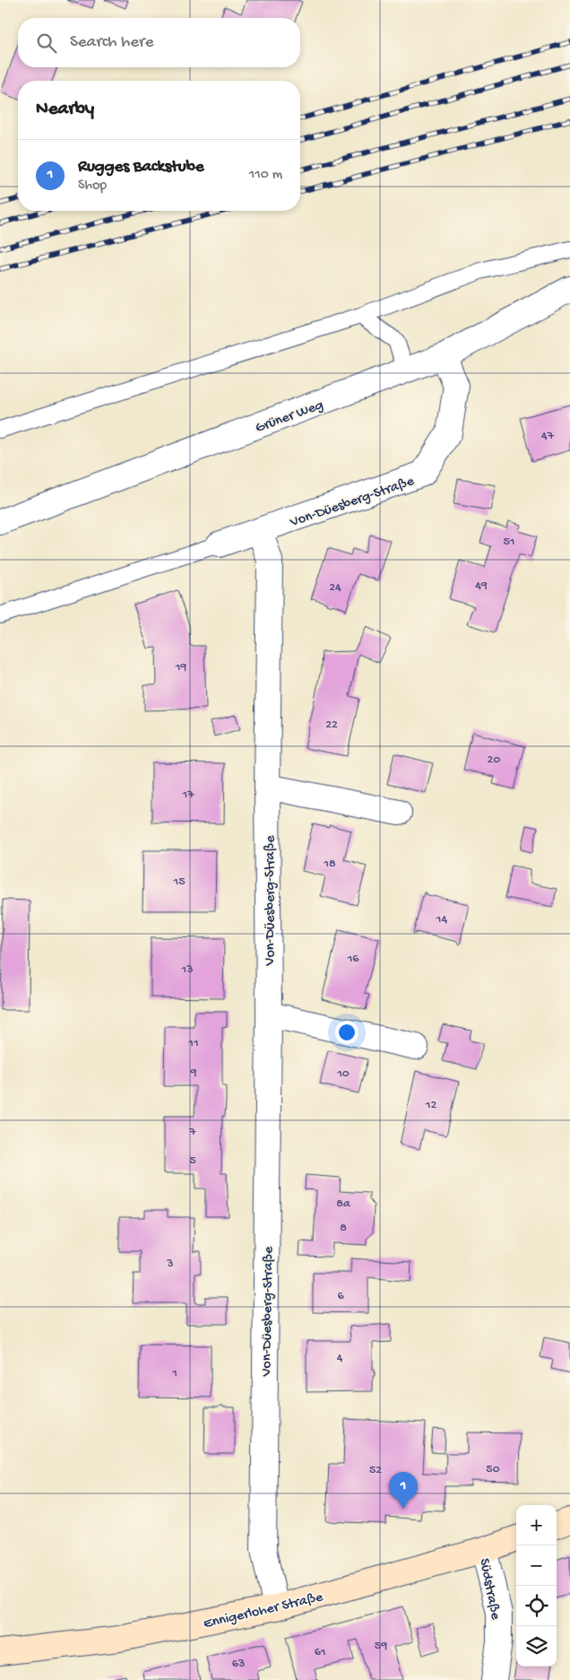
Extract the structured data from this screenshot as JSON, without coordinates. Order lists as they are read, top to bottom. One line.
{"streets":{"main road":["Ennigerloher Straße"],"street":["Grüner Weg","Von-Düesberg-Straße","Südstraße"]},"crossings":[["Grüner Weg","Von-Düesberg-Straße"],["Von-Düesberg-Straße","Ennigerloher Straße"],["Südstraße","Ennigerloher Straße"]],"house_numbers":["47","51","49","24","19","22","20","17","18","15","14","16","13","11","9","10","12","7","5","8a","8","3","6","4","1","50","52","59","61","63"],"page":{"search":"Search here","heading":"Nearby","list":[{"mark":"1","name":"Rugges Backstube","note":"Shop","value":"110 m"}],"pins":"1","map_buttons":["+","−"]}}
